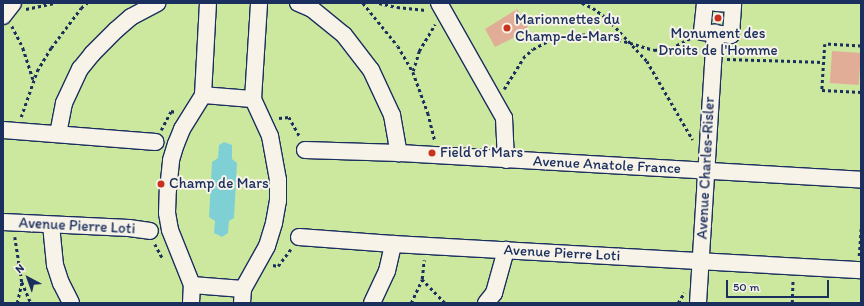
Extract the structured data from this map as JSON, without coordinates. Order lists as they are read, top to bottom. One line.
{"streets":{"street":["Avenue Anatole France","Avenue Charles-Risler","Avenue Pierre Loti"]},"crossings":[["Avenue Anatole France","Avenue Charles-Risler"],["Avenue Charles-Risler","Avenue Pierre Loti"]],"places":["Monument des Droits de l'Homme","Marionnettes du Champ-de-Mars","Field of Mars","Champ de Mars"],"scale_bar":"50 m","north":"top left"}
